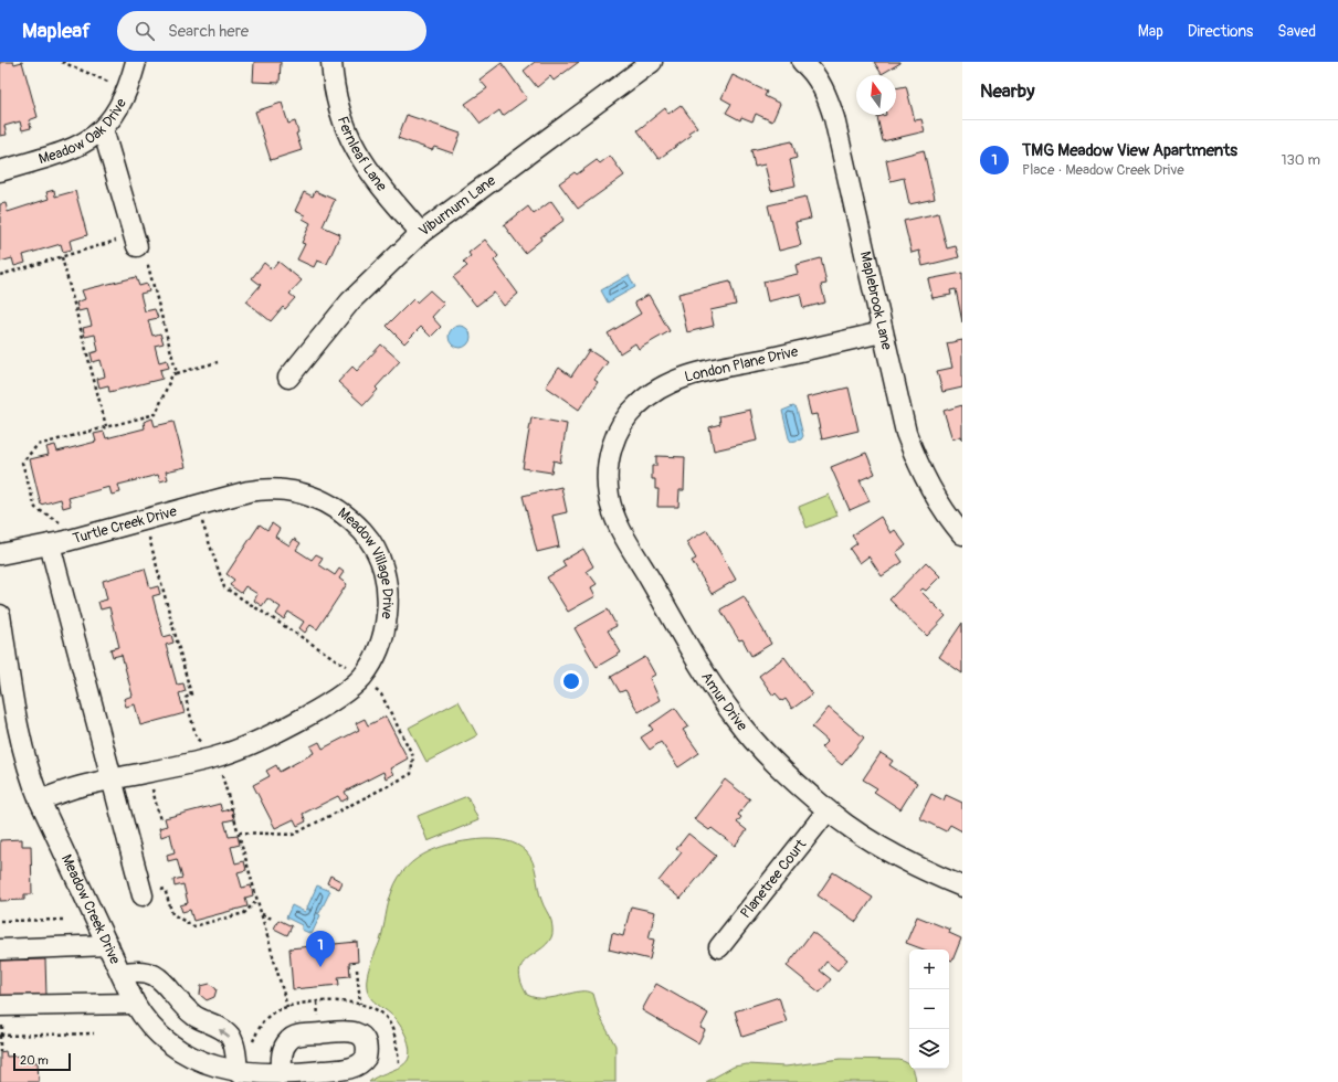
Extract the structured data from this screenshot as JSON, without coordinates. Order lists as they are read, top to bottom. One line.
{"streets":{"street":["Meadow Oak Drive","Fernleaf Lane","Viburnum Lane","Maplebrook Lane","London Plane Drive","Turtle Creek Drive","Meadow Village Drive","Amur Drive","Planetree Court","Meadow Creek Drive"]},"crossings":[["Fernleaf Lane","Viburnum Lane"],["Maplebrook Lane","London Plane Drive"],["London Plane Drive","Amur Drive"],["Turtle Creek Drive","Meadow Village Drive"],["Meadow Village Drive","Meadow Creek Drive"],["Amur Drive","Planetree Court"]],"scale_bar":"20 m","north":"top","page":{"header":"Mapleaf","search":"Search here","nav":["Map","Directions","Saved"],"heading":"Nearby","list":[{"mark":"1","name":"TMG Meadow View Apartments","note":"Place · Meadow Creek Drive","value":"130 m"}],"pins":"1","map_buttons":["+","−"],"scale":"20 m"}}
